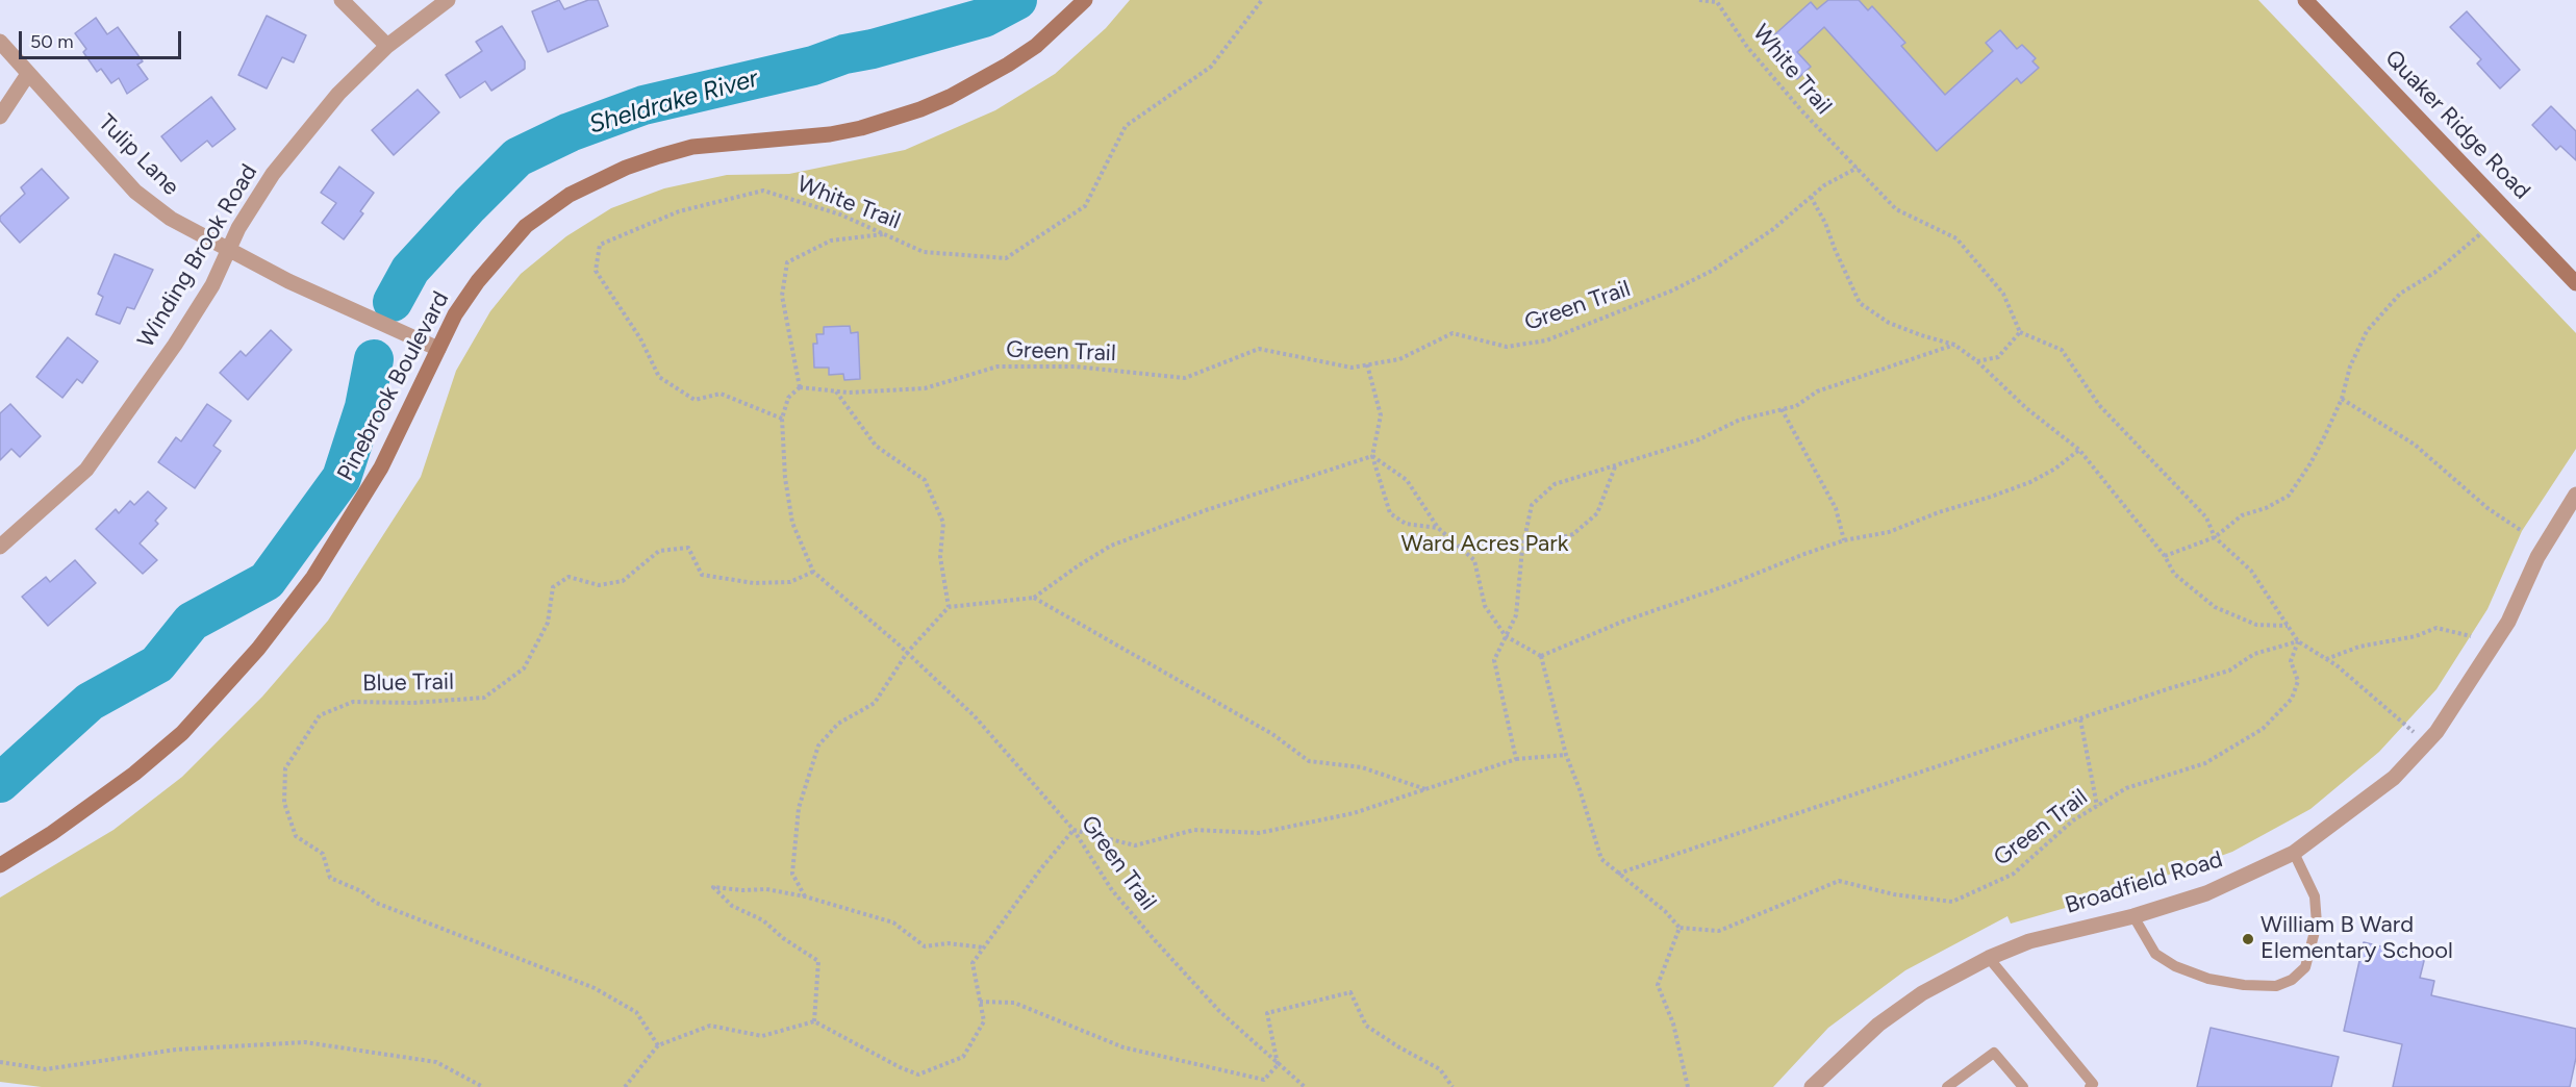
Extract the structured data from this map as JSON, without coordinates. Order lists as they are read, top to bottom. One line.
{"streets":{"street":["Quaker Ridge Road","Tulip Lane","Winding Brook Road","Pinebrook Boulevard","Broadfield Road"],"path":["White Trail","Green Trail","Blue Trail"]},"crossings":[["White Trail","Green Trail"],["Tulip Lane","Winding Brook Road"],["Tulip Lane","Pinebrook Boulevard"],["Green Trail","Blue Trail"]],"water":["Sheldrake River"],"parks":["Ward Acres Park"],"places":["William B Ward Elementary School"],"scale_bar":"50 m"}
